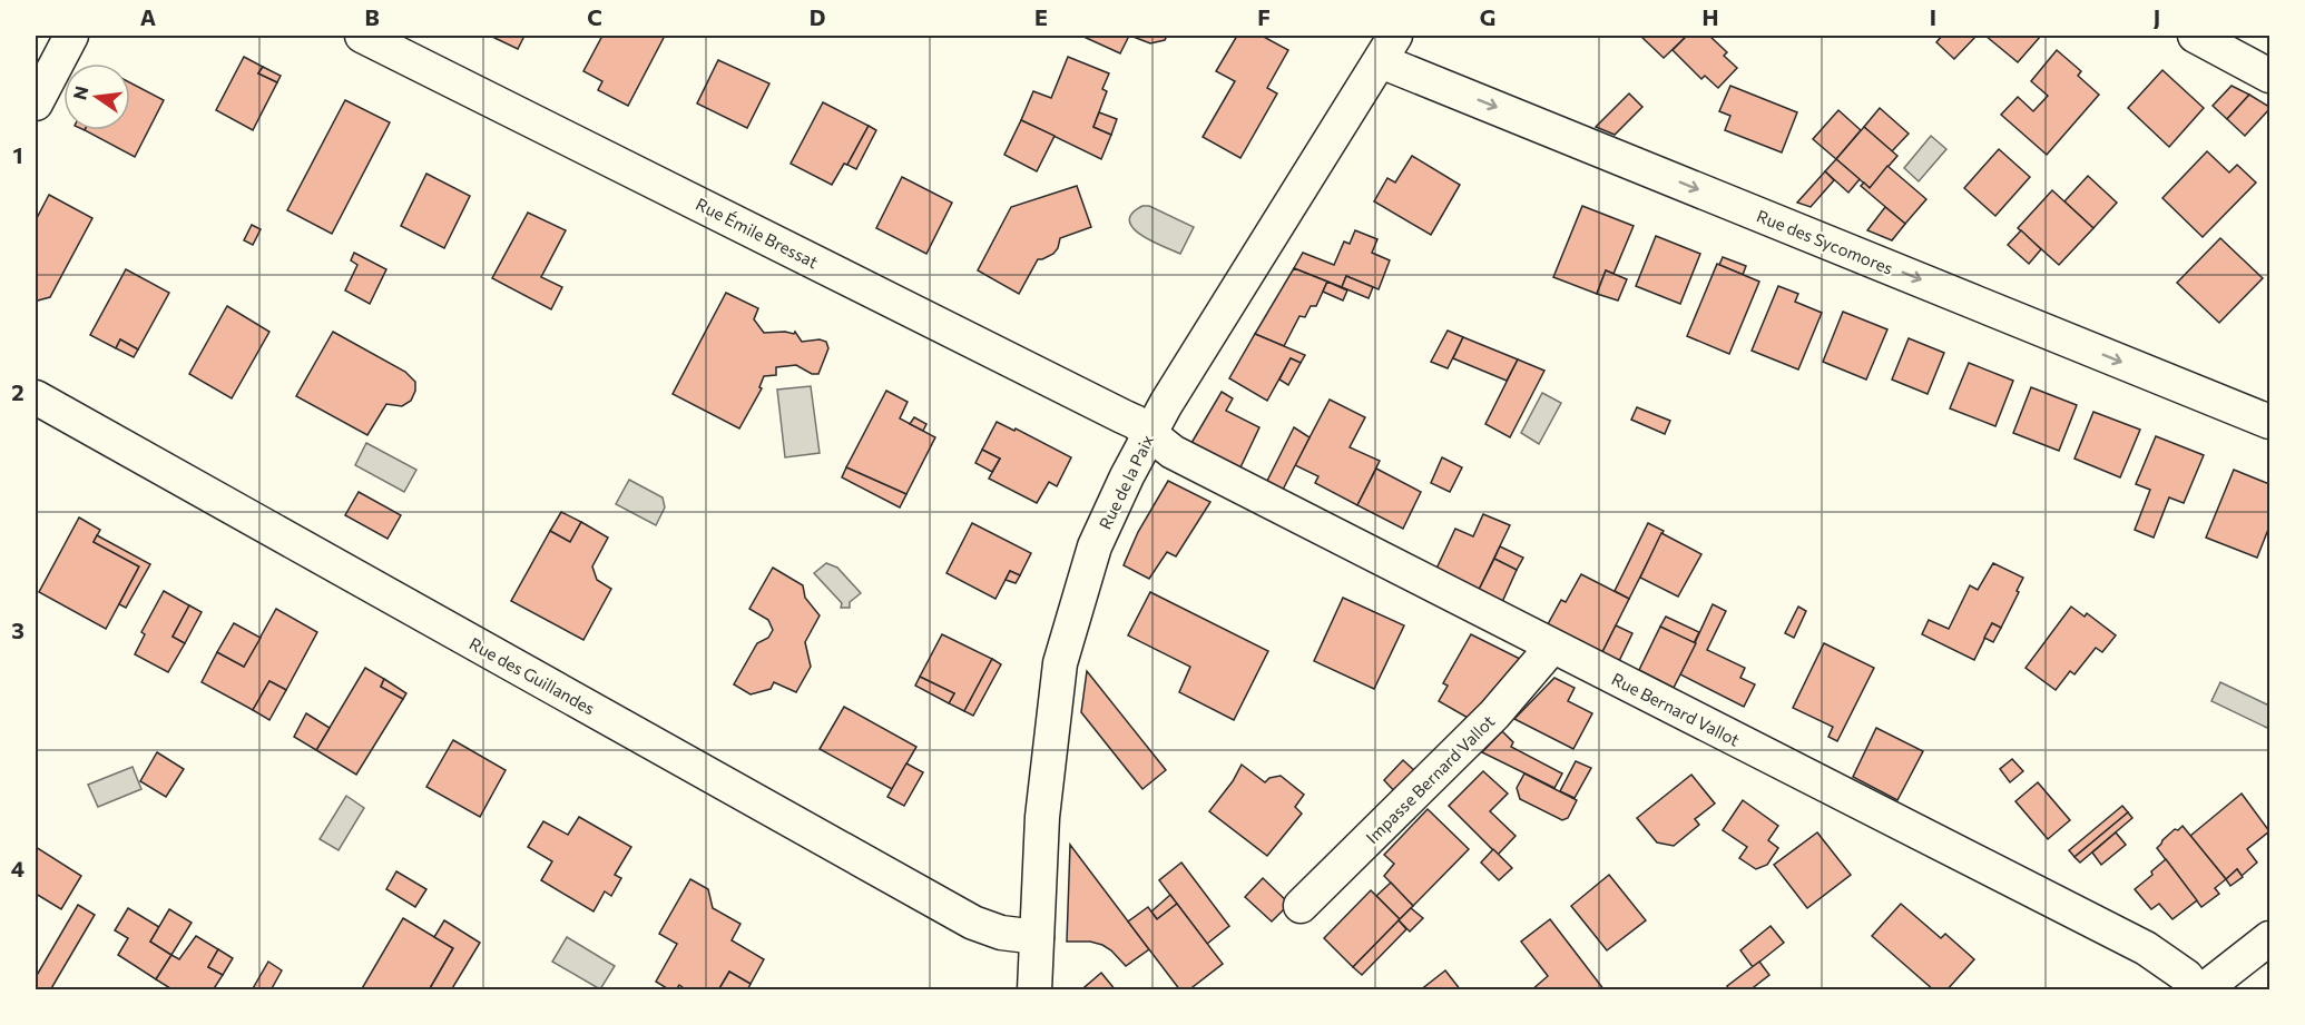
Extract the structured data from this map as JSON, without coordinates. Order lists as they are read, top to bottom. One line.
{"streets":{"street":["Rue Émile Bressat","Rue des Sycomores","Rue de la Paix","Rue des Guillandes","Rue Bernard Vallot","Impasse Bernard Vallot"]},"crossings":[["Rue Émile Bressat","Rue de la Paix"],["Rue Émile Bressat","Rue Bernard Vallot"],["Rue des Sycomores","Rue de la Paix"],["Rue de la Paix","Rue des Guillandes"],["Rue de la Paix","Rue Bernard Vallot"],["Rue Bernard Vallot","Impasse Bernard Vallot"]],"one_way":["Rue des Sycomores"],"north":"left","grid":{"columns":["A","B","C","D","E","F","G","H","I","J"],"rows":["1","2","3","4"]}}
